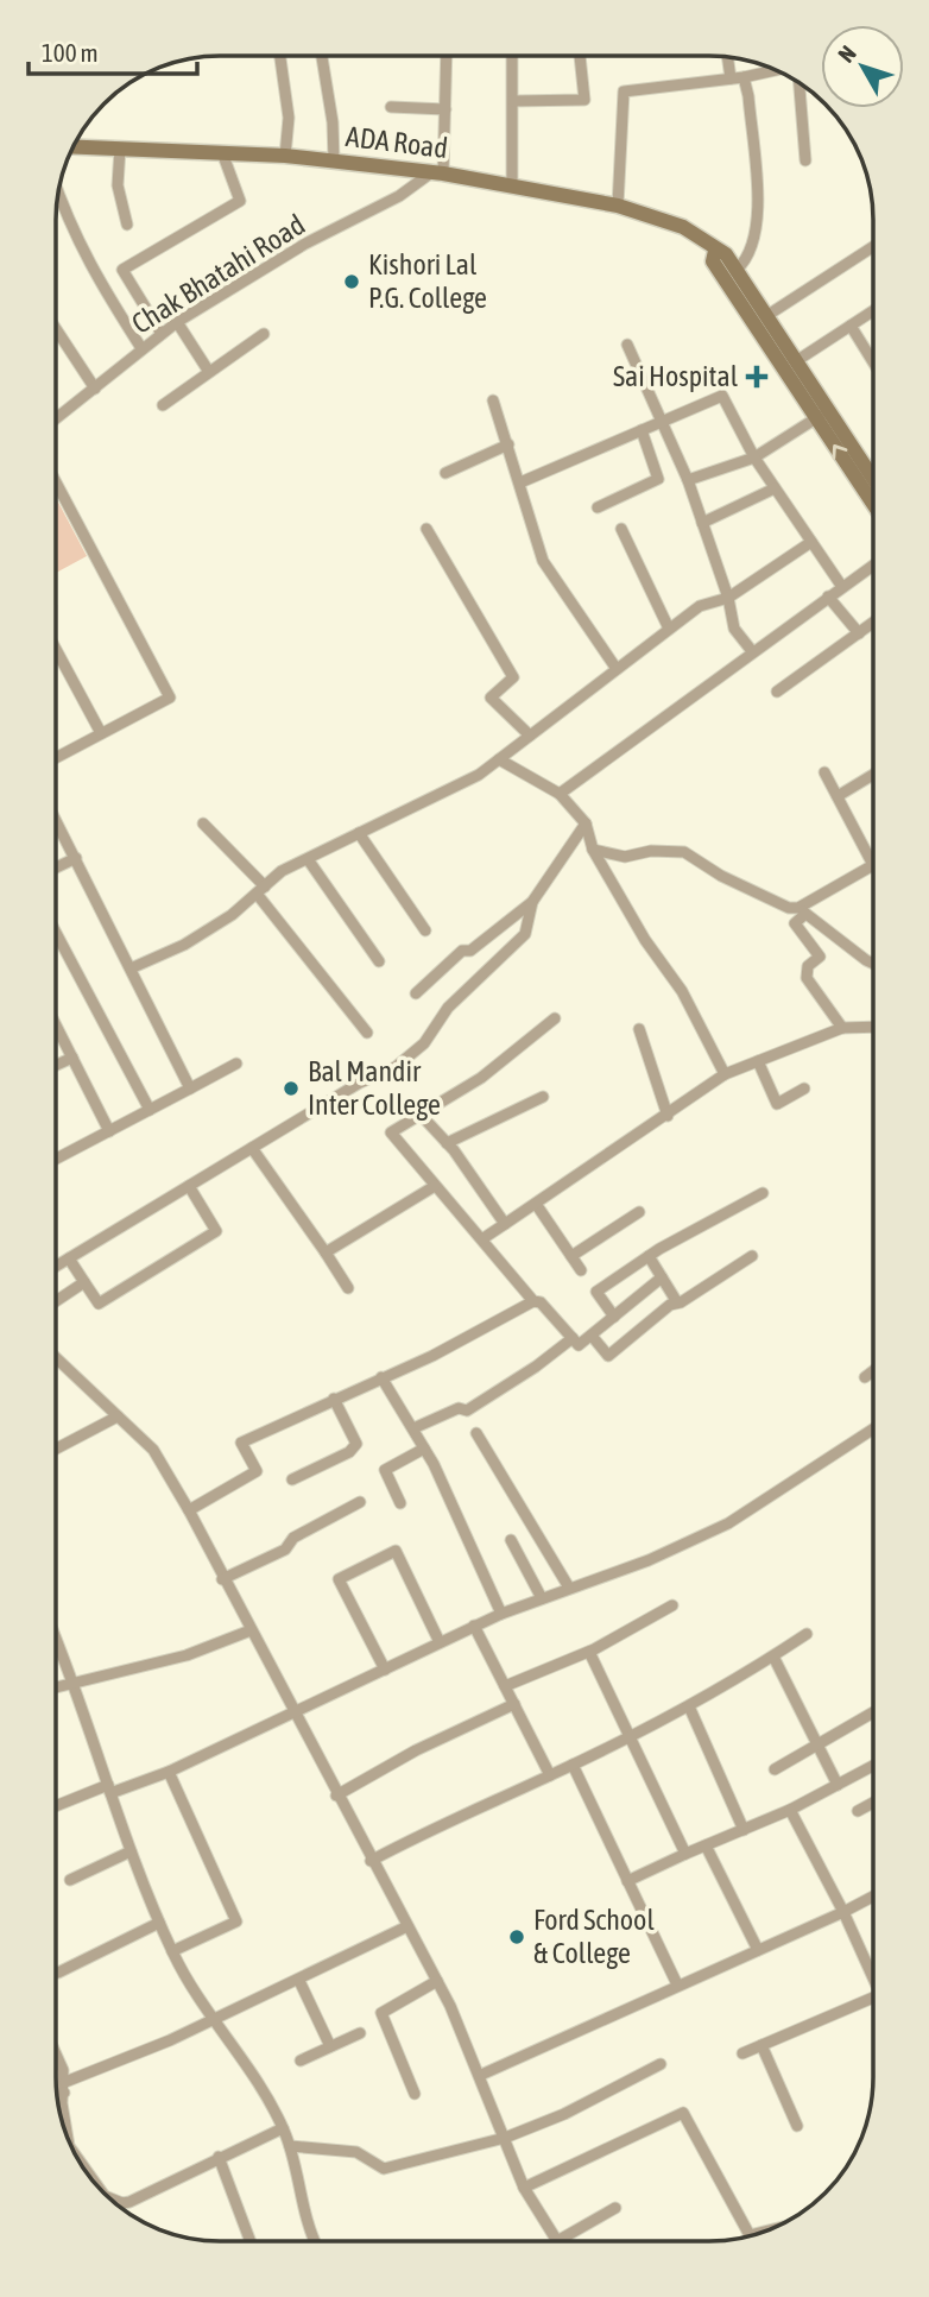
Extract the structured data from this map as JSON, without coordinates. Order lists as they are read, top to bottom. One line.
{"streets":{"street":["ADA Road","Chak Bhatahi Road"]},"crossings":[["ADA Road","Chak Bhatahi Road"]],"places":{"other":["Kishori Lal P.G. College","Bal Mandir Inter College","Ford School & College"],"health":["Sai Hospital"]},"scale_bar":"100 m","north":"top left"}
